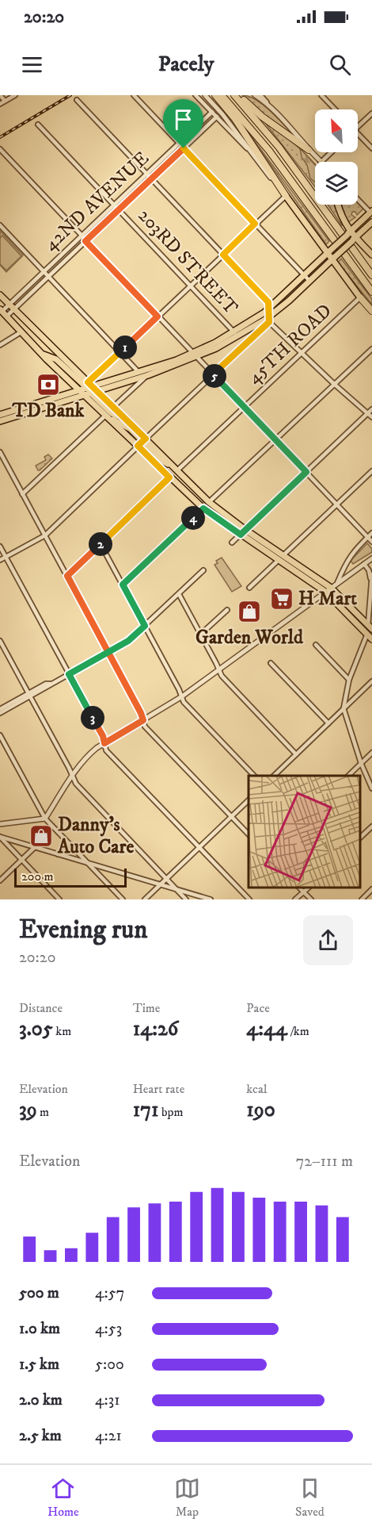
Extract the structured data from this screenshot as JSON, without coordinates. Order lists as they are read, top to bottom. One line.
{"streets":{"street":["42ND AVENUE","203RD STREET","45TH ROAD"]},"crossings":[["42ND AVENUE","203RD STREET"]],"places":{"bank":["TD Bank"],"supermarket":["H Mart"],"shop":["Garden World","Danny’s Auto Care"]},"scale_bar":"200 m","north":"top left","page":{"status":"20:20","header":"Pacely","pins":["1","5","4","2","3"],"scale":"200 m","heading":["Evening run","20:20"],"stats":[["Distance","3.05 km"],["Time","14:26"],["Pace","4:44 /km"],["Elevation","39 m"],["Heart rate","171 bpm"],["kcal","190"]],"chart":["Elevation","72–111 m"],"list":[{"name":"500 m","note":"4:57"},{"name":"1.0 km","note":"4:53"},{"name":"1.5 km","note":"5:00"},{"name":"2.0 km","note":"4:31"},{"name":"2.5 km","note":"4:21"}],"tabs":["Home","Map","Saved"]}}
